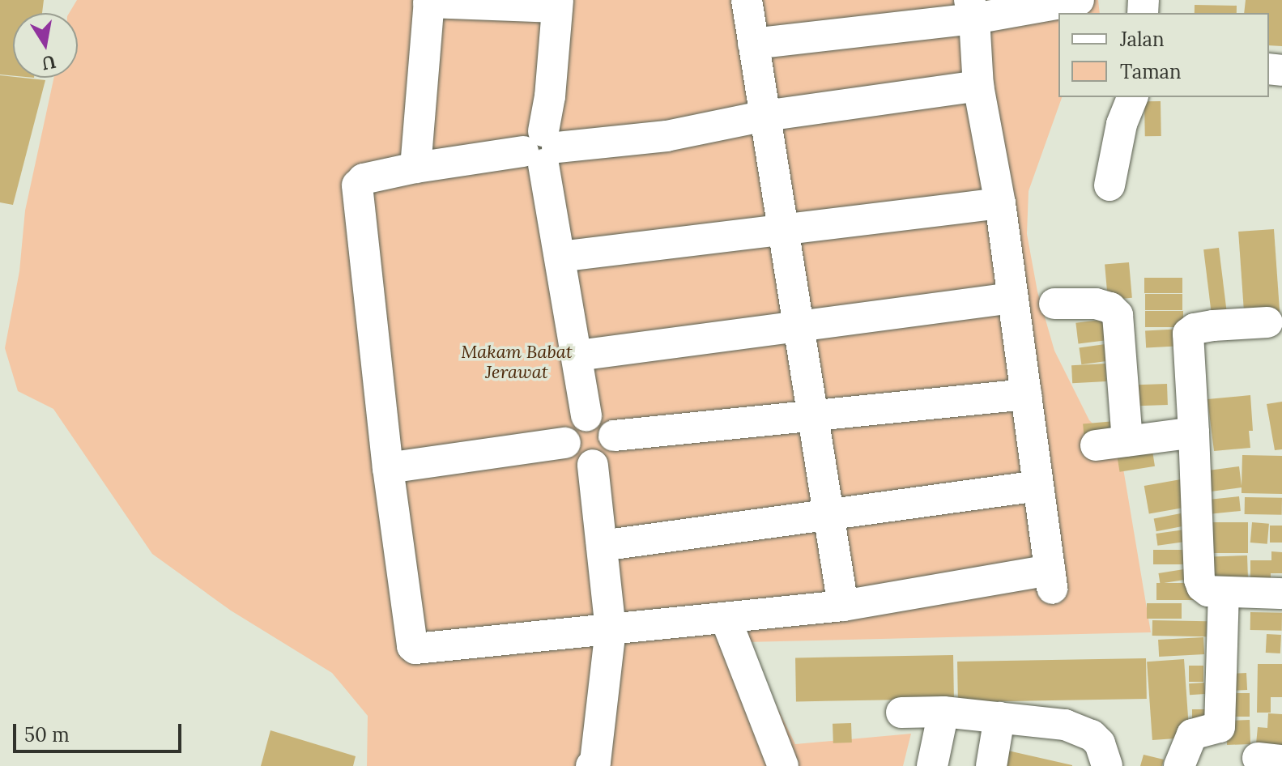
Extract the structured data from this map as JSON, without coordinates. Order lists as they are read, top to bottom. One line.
{"parks":["Makam Babat Jerawat"],"legend":["Jalan","Taman"],"scale_bar":"50 m","north":"bottom"}
